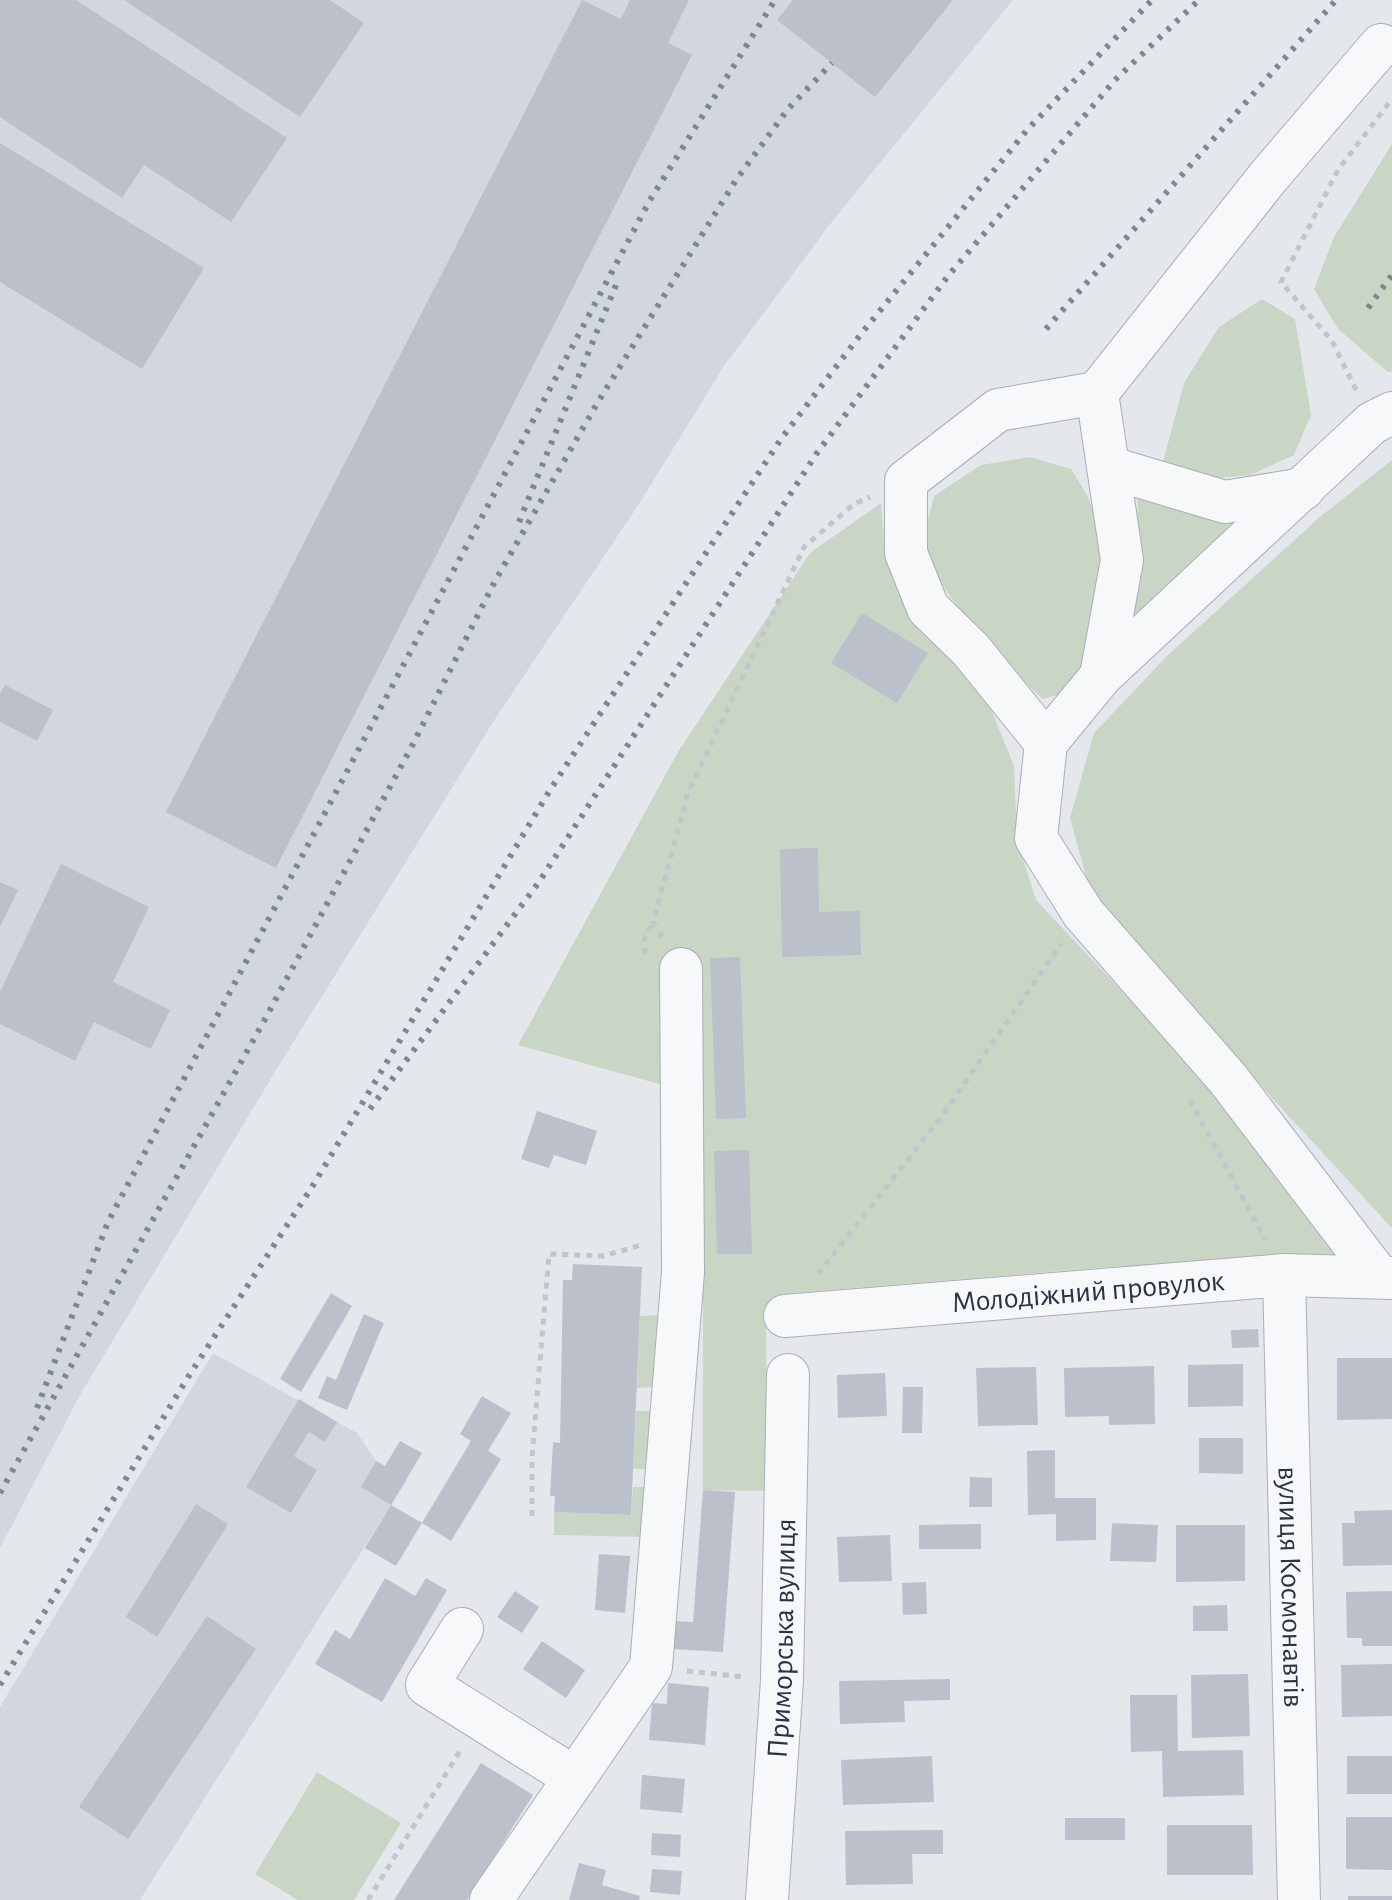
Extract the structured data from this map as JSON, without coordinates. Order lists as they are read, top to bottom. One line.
{"streets":{"street":["Молодіжний провулок","вулиця Космонавтів","Приморська вулиця"]},"crossings":[["Молодіжний провулок","вулиця Космонавтів"]]}
